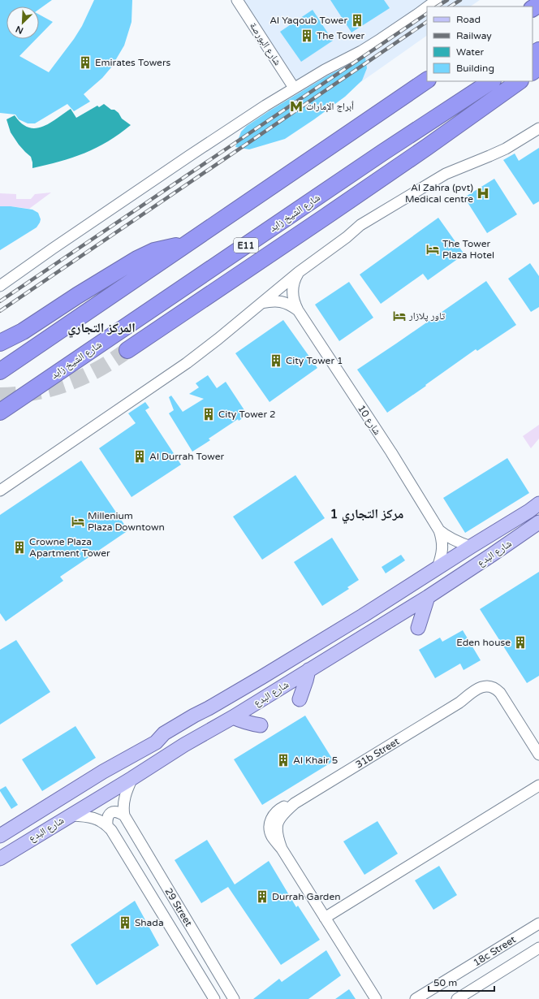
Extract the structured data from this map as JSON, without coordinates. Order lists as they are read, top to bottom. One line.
{"streets":{"highway":["شارع الشيخ زايد","E11"],"main road":["شارع البدع"],"street":["شارع البورصة","شارع 10","31b Street","29 Street","18c Street"]},"crossings":[["شارع 10","شارع البدع"],["شارع البدع","29 Street"]],"districts":["المركز التجاري","مركز التجاري 1"],"places":{"building":["Al Yaqoub Tower","The Tower","Emirates Towers","City Tower 1","City Tower 2","Al Durrah Tower","Crowne Plaza Apartment Tower","Eden house","Al Khair 5","Durrah Garden","Shada"],"metro station":["أبراج الإمارات"],"hospital":["Al Zahra (pvt) Medical centre"],"hotel":["The Tower Plaza Hotel","تاور پلازار","Millenium Plaza Downtown"]},"legend":["Road","Railway","Water","Building"],"scale_bar":"50 m","north":"bottom left"}
